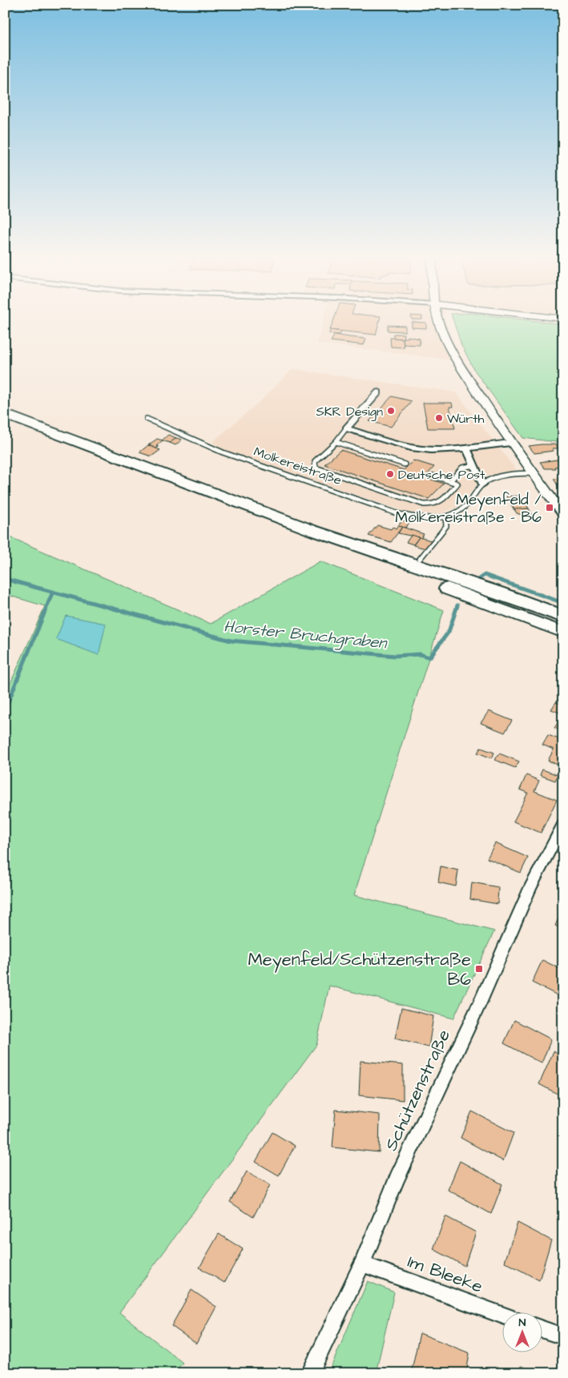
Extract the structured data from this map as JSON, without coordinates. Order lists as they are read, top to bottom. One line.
{"streets":{"street":["Schützenstraße","Im Bleeke"],"lane":["Molkereistraße"]},"crossings":[["Schützenstraße","Im Bleeke"]],"water":["Horster Bruchgraben"],"places":{"other":["SKR Design","Würth","Deutsche Post"],"transit":["Meyenfeld / Molkereistraße - B6","Meyenfeld/Schützenstraße B6"]},"north":"top"}
